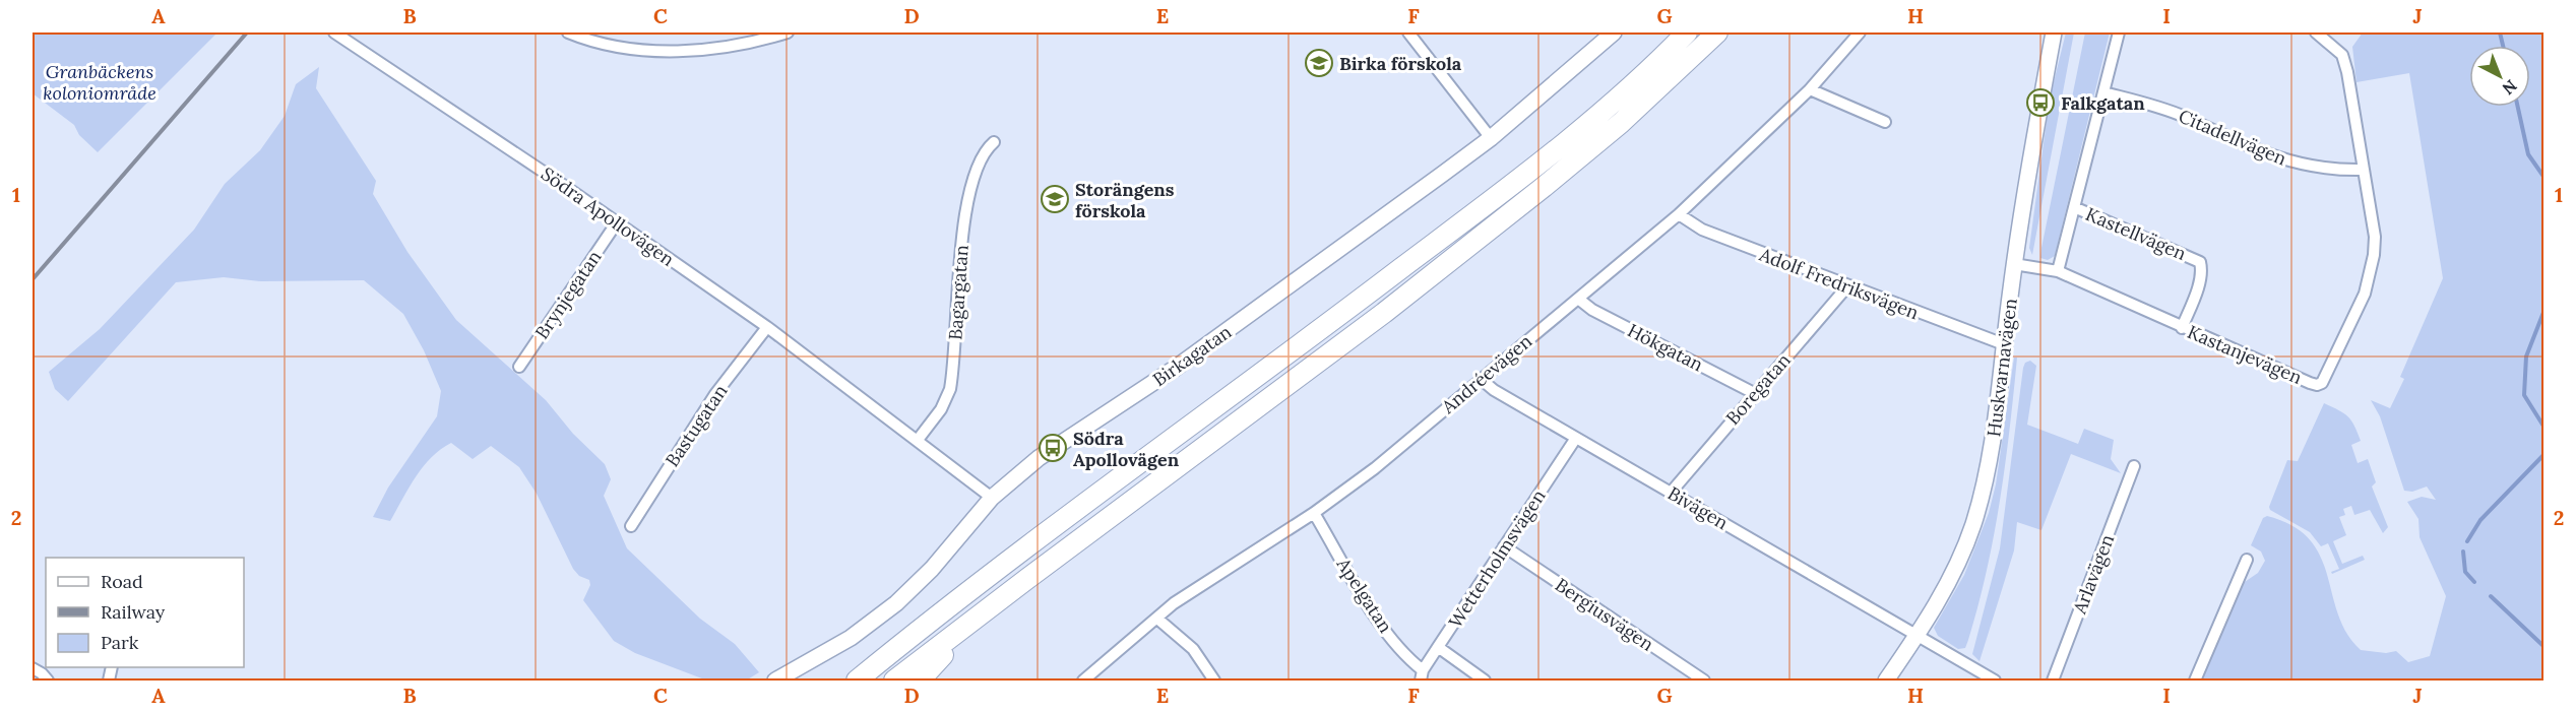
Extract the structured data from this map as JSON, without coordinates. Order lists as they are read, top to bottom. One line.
{"streets":{"street":["Citadellvägen","Södra Apollovägen","Kastellvägen","Adolf Fredriksvägen","Bagargatan","Brynjegatan","Hökgatan","Kastanjevägen","Birkagatan","Huskvarnavägen","Andréevägen","Boregatan","Bastugatan","Bivägen","Wetterholmsvägen","Arlavägen","Apelgatan","Bergiusvägen"]},"crossings":[["Citadellvägen","Kastanjevägen"],["Södra Apollovägen","Bagargatan"],["Södra Apollovägen","Brynjegatan"],["Södra Apollovägen","Birkagatan"],["Södra Apollovägen","Bastugatan"],["Kastellvägen","Kastanjevägen"],["Adolf Fredriksvägen","Huskvarnavägen"],["Adolf Fredriksvägen","Andréevägen"],["Adolf Fredriksvägen","Boregatan"],["Hökgatan","Andréevägen"],["Hökgatan","Boregatan"],["Kastanjevägen","Huskvarnavägen"],["Huskvarnavägen","Bivägen"],["Andréevägen","Bivägen"],["Andréevägen","Apelgatan"],["Boregatan","Bivägen"],["Bivägen","Wetterholmsvägen"],["Wetterholmsvägen","Apelgatan"],["Wetterholmsvägen","Bergiusvägen"]],"parks":["Granbäckens koloniområde"],"places":{"school or university":["Birka förskola","Storängens förskola"],"bus stop":["Falkgatan","Södra Apollovägen"]},"legend":["Road","Railway","Park"],"north":"bottom right","grid":{"columns":["A","B","C","D","E","F","G","H","I","J"],"rows":["1","2"]}}
